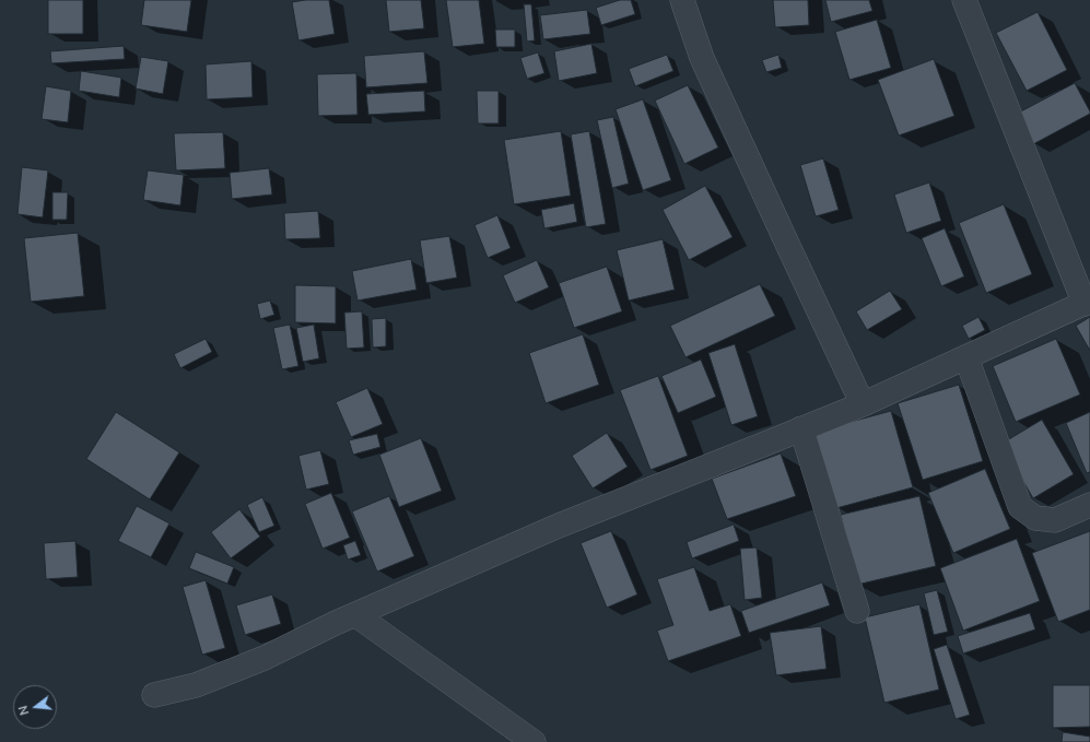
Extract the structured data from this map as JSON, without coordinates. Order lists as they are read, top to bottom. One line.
{"north":"left"}
